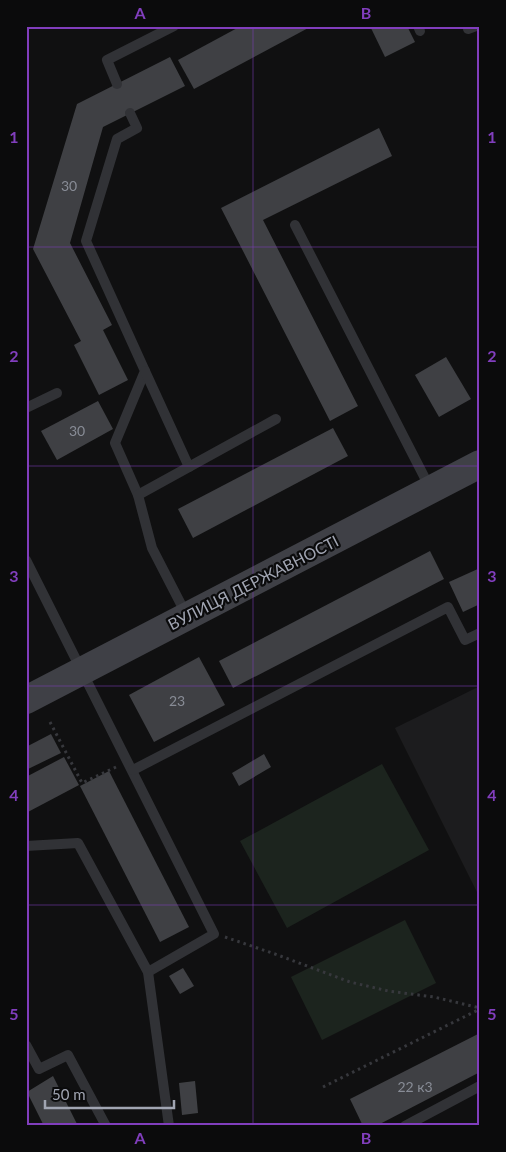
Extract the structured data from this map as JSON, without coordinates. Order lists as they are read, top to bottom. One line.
{"streets":{"street":["ВУЛИЦЯ ДЕРЖАВНОСТІ"]},"house_numbers":["30","30","23","22 к3"],"scale_bar":"50 m","grid":{"columns":["A","B"],"rows":["1","2","3","4","5"]}}
